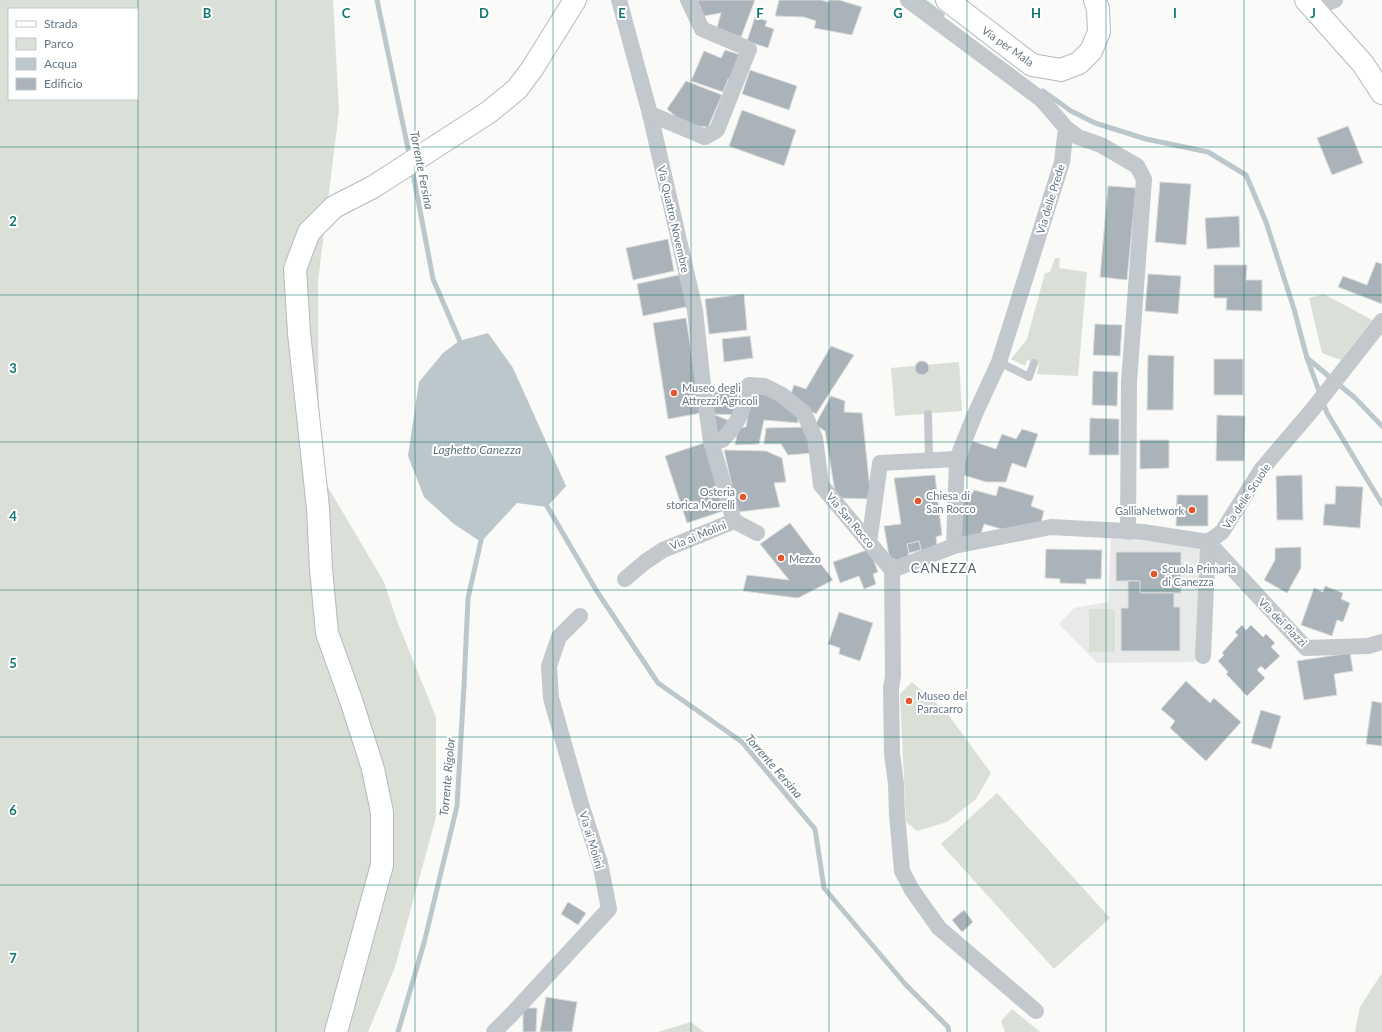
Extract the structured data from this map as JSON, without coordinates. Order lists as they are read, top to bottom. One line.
{"streets":{"main road":["Via per Mala"],"street":["Via delle Prede","Via Quattro Novembre","Via delle Scuole","Via San Rocco","Via ai Molini","Via dei Piazzi"]},"crossings":[["Via Quattro Novembre","Via San Rocco"],["Via Quattro Novembre","Via ai Molini"],["Via delle Scuole","Via dei Piazzi"]],"districts":["CANEZZA"],"water":["Torrente Fersina","Laghetto Canezza","Torrente Rigolor"],"places":["Museo degli Attrezzi Agricoli","Osteria storica Morelli","Chiesa di San Rocco","GalliaNetwork","Mezzo","Scuola Primaria di Canezza","Museo del Paracarro"],"legend":["Strada","Parco","Acqua","Edificio"],"grid":{"columns":["B","C","D","E","F","G","H","I","J"],"rows":["2","3","4","5","6","7"]}}
